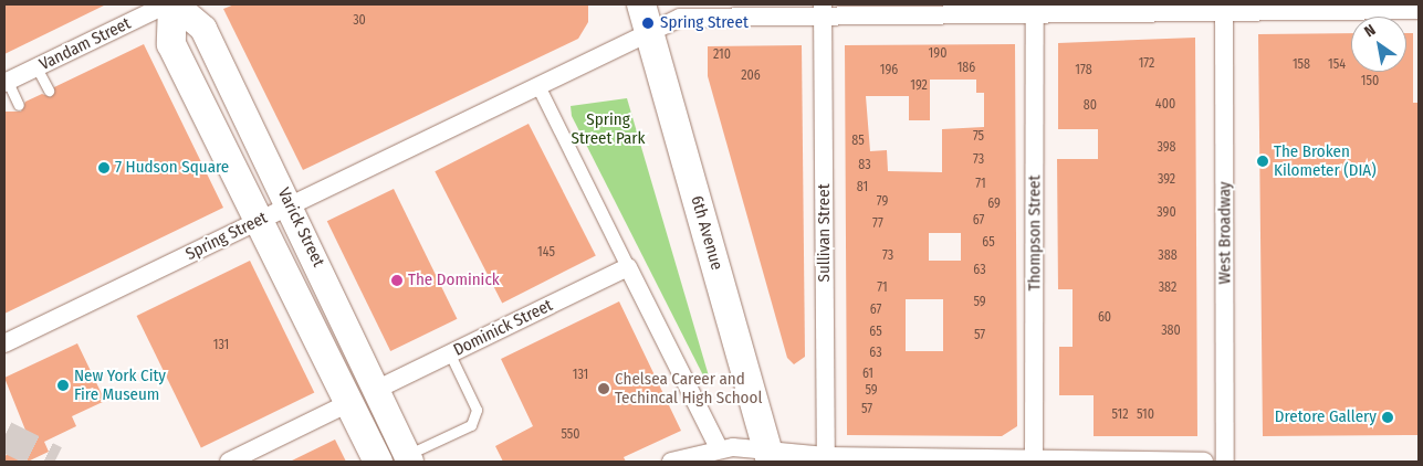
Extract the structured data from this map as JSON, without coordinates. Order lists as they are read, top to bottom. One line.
{"streets":{"main road":["Varick Street","6th Avenue"],"street":["Vandam Street","Sullivan Street","Thompson Street","West Broadway","Spring Street","Dominick Street"]},"crossings":[["Varick Street","Spring Street"],["Varick Street","Dominick Street"],["6th Avenue","Spring Street"],["Sullivan Street","Spring Street"],["Thompson Street","Spring Street"],["West Broadway","Spring Street"]],"parks":["Spring Street Park"],"places":["Spring Street","The Broken Kilometer (DIA)","7 Hudson Square","The Dominick","New York City Fire Museum","Chelsea Career and Techincal High School","Dretore Gallery"],"house_numbers":["30","190","210","172","158","154","186","196","178","206","150","192","400","80","75","85","398","73","83","392","71","81","79","69","390","67","77","65","145","73","388","63","71","382","59","67","60","380","65","57","131","63","61","131","59","57","512","510","550"],"north":"top left"}
